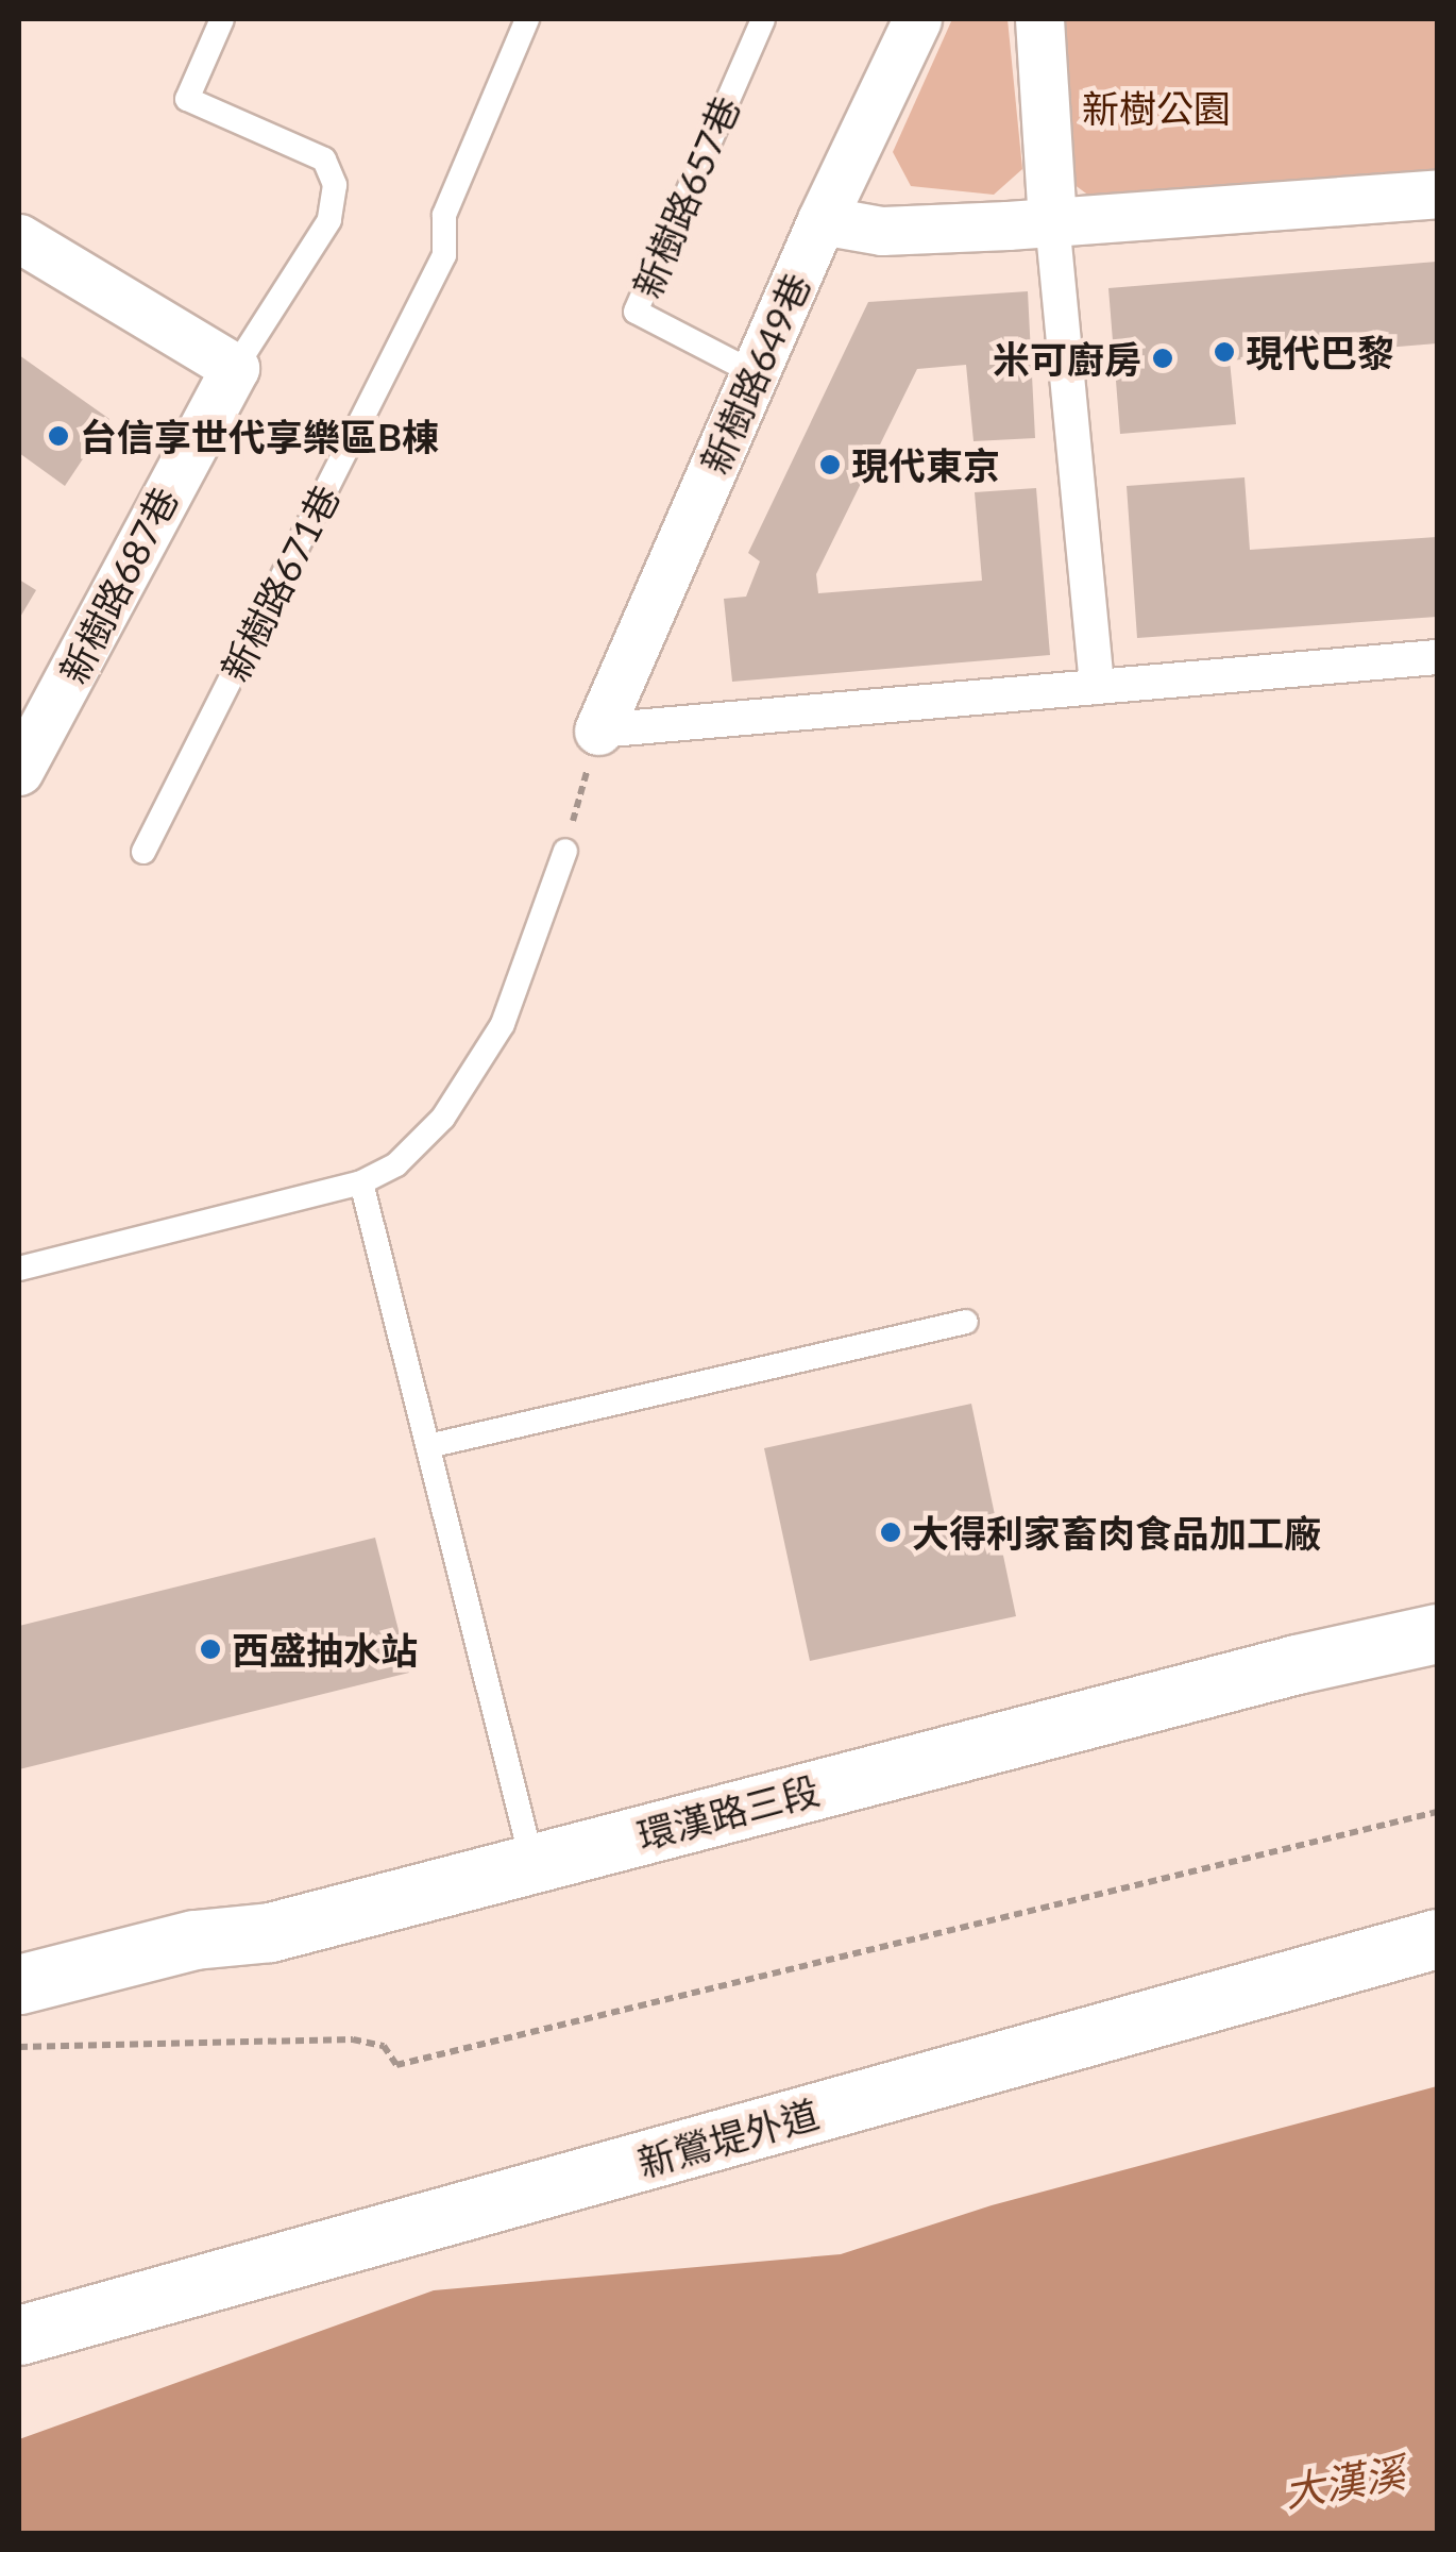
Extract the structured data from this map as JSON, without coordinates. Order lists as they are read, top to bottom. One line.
{"streets":{"street":["新樹路649巷","新樹路687巷","環漢路三段","新鶯堤外道"],"lane":["新樹路657巷","新樹路671巷"]},"crossings":[["新樹路657巷","新樹路649巷"]],"water":["大漢溪"],"parks":["新樹公園"],"places":["現代巴黎","米可廚房","台信享世代享樂區B棟","現代東京","大得利家畜肉食品加工廠","西盛抽水站"]}
